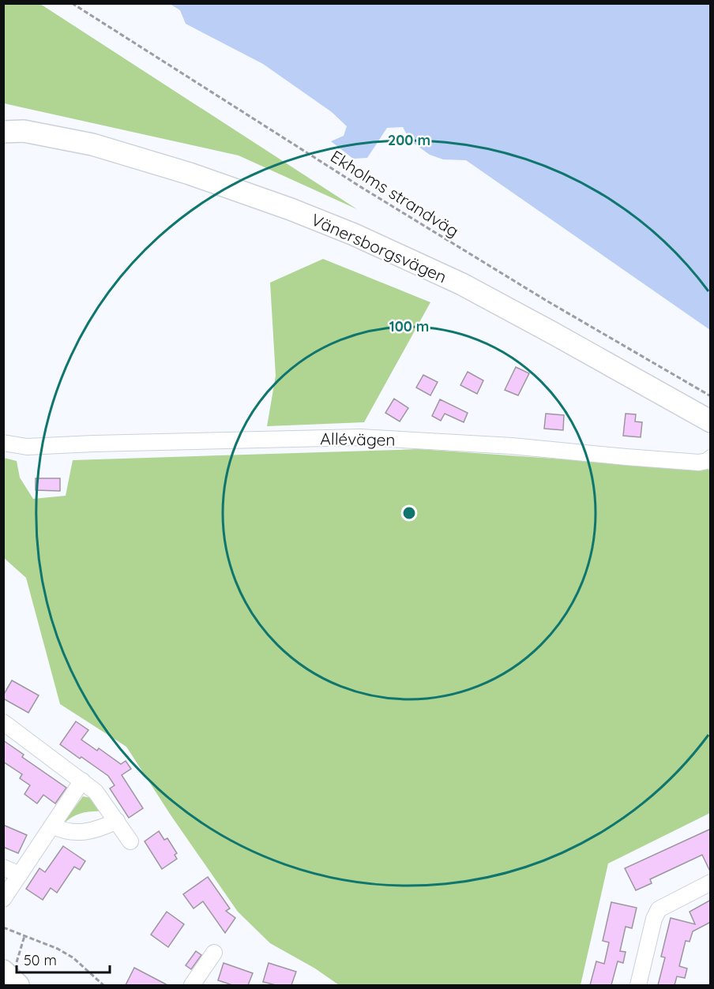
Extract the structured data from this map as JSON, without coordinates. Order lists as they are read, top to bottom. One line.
{"streets":{"main road":["Vänersborgsvägen"],"street":["Allévägen"],"path":["Ekholms strandväg"]},"scale_bar":"50 m","rings":["200 m","100 m"]}
